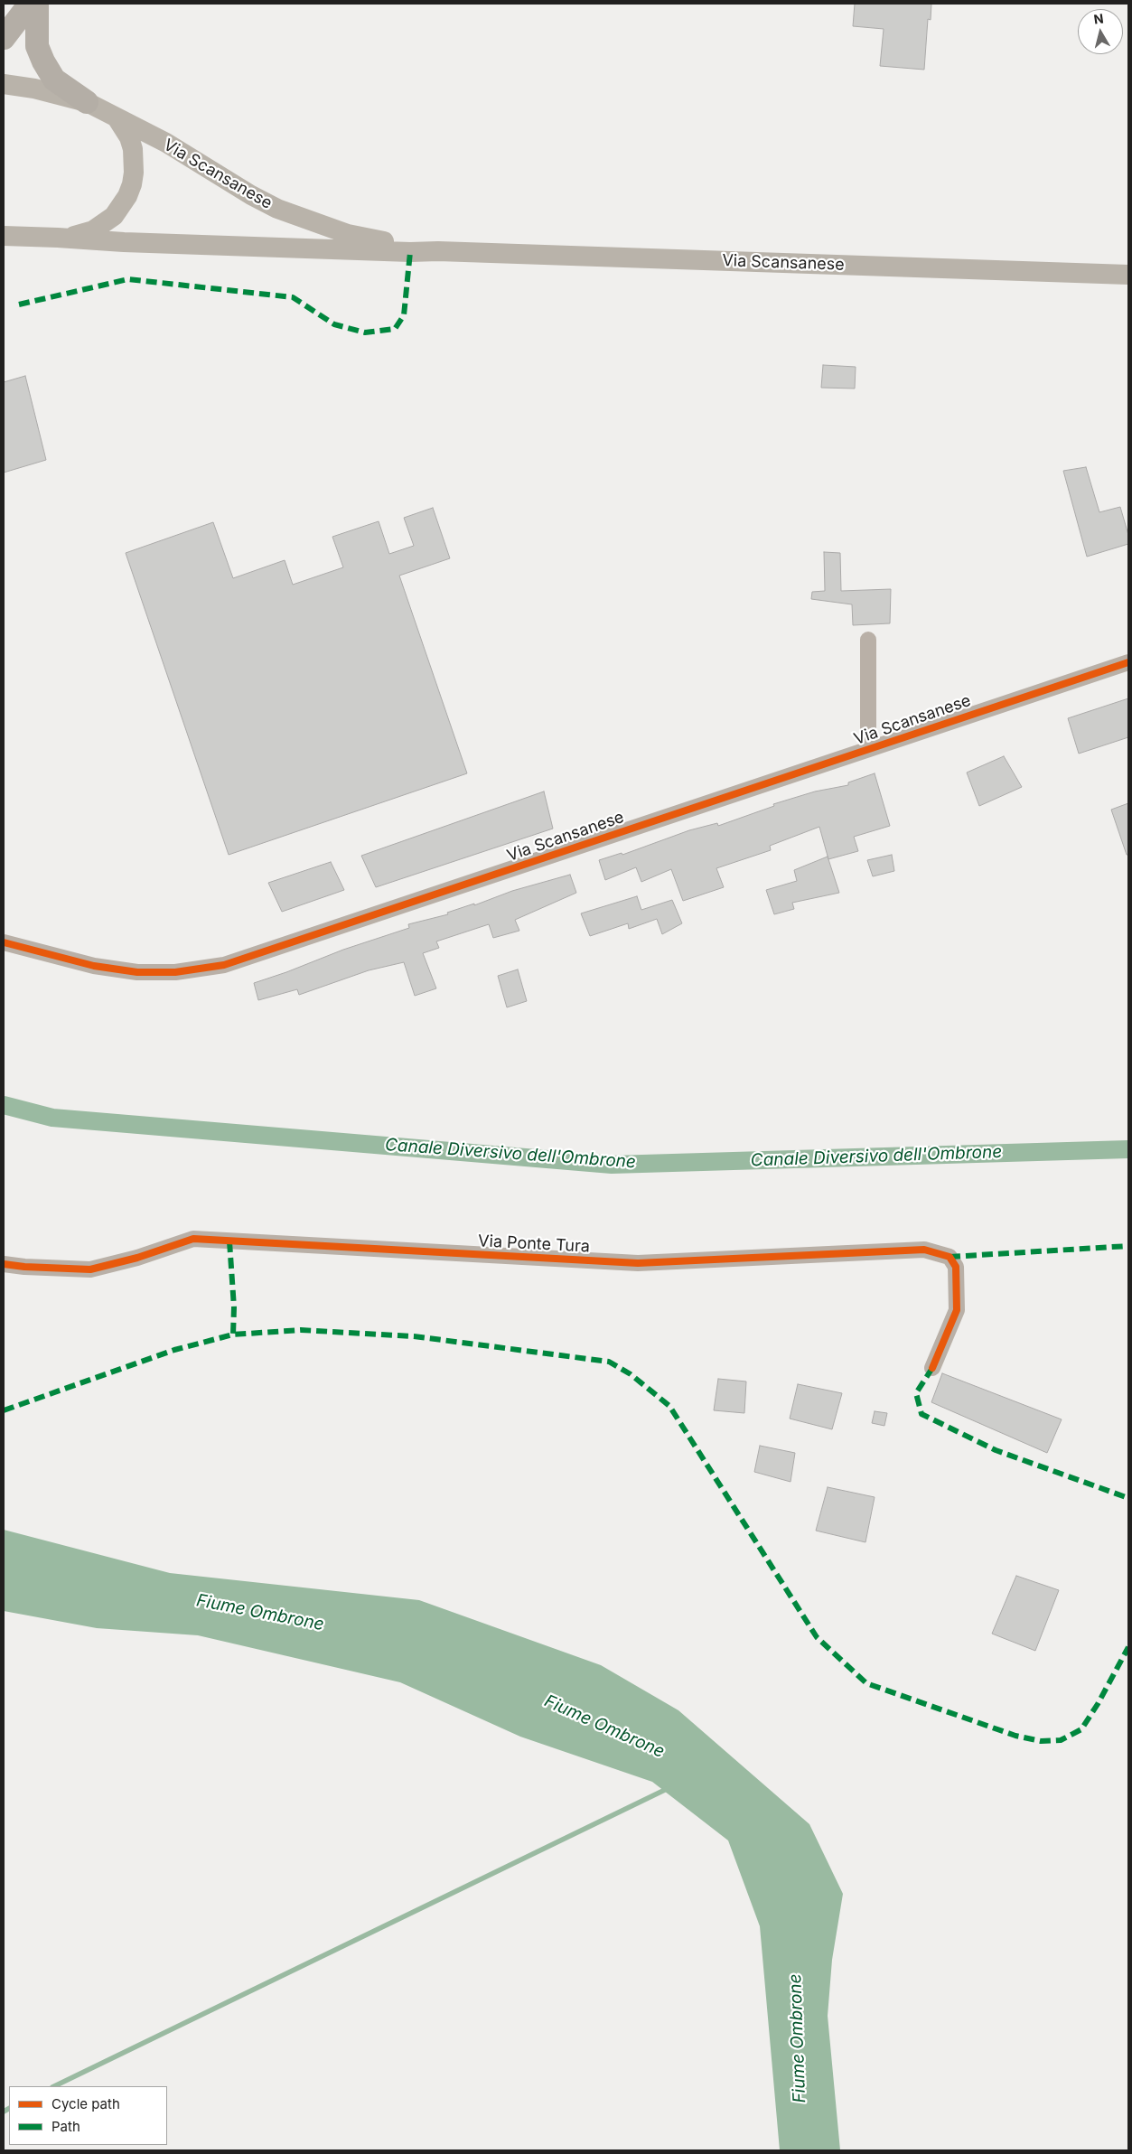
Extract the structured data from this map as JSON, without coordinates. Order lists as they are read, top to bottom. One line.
{"streets":{"main road":["Via Scansanese"],"street":["Via Ponte Tura"]},"water":["Canale Diversivo dell'Ombrone","Fiume Ombrone"],"legend":["Cycle path","Path"],"north":"top"}
